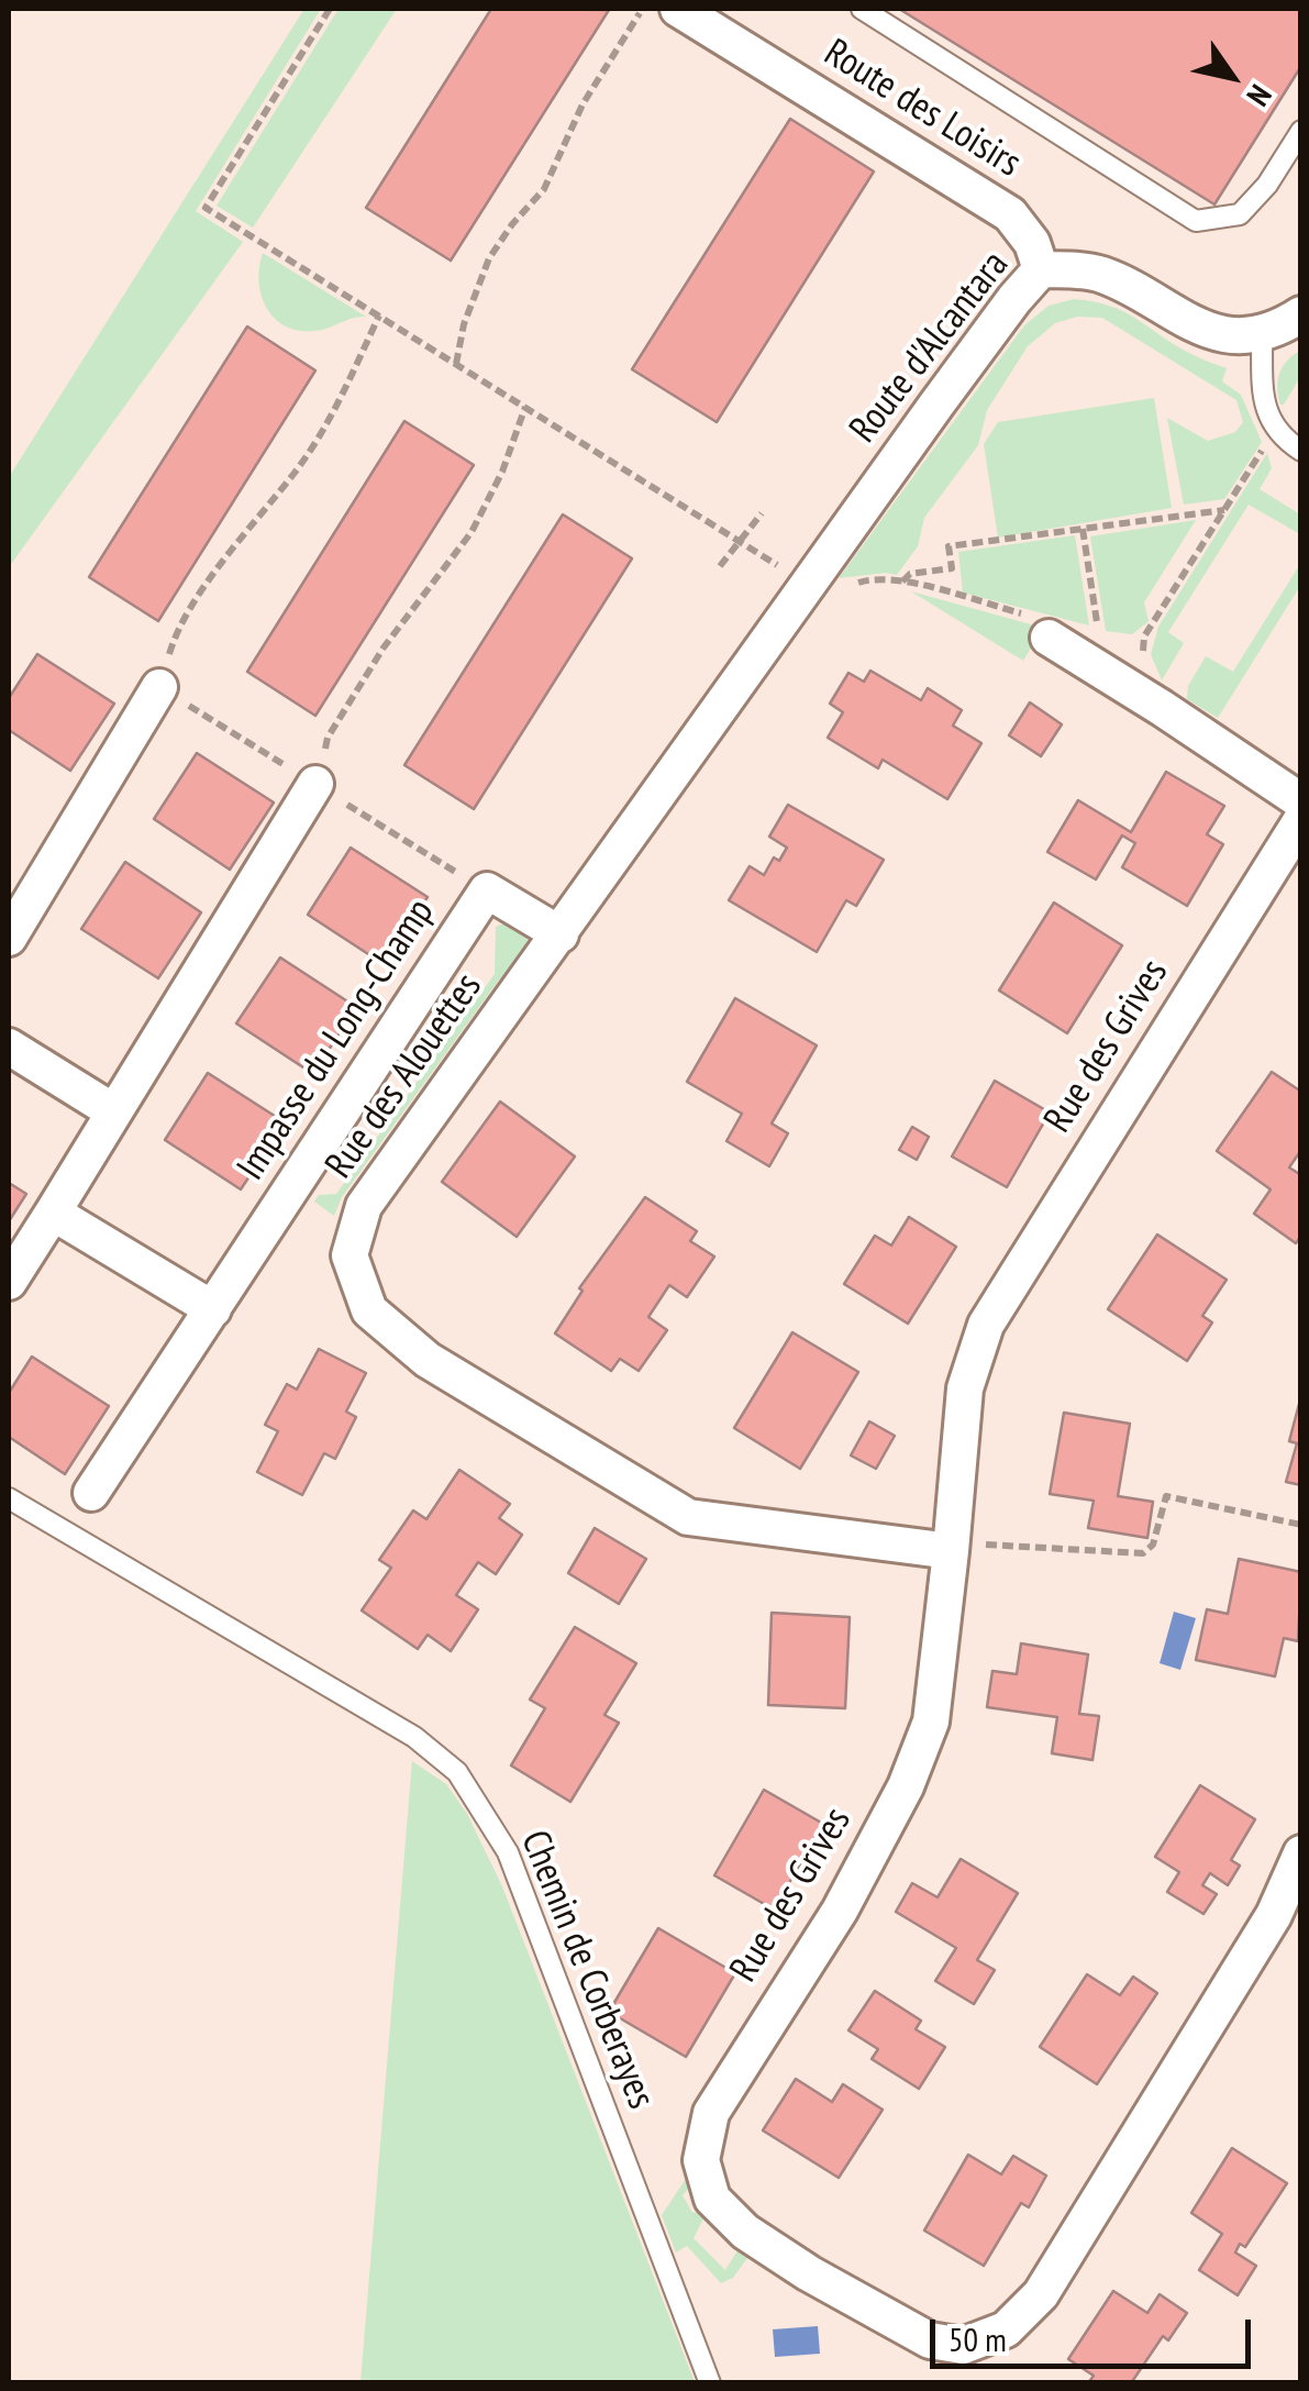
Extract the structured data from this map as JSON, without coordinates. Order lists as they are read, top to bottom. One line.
{"streets":{"street":["Route des Loisirs","Route d'Alcantara","Impasse du Long-Champ","Rue des Grives","Rue des Alouettes"],"lane":["Chemin de Corberayes"]},"crossings":[["Route des Loisirs","Route d'Alcantara"],["Route d'Alcantara","Rue des Alouettes"],["Impasse du Long-Champ","Rue des Alouettes"],["Rue des Grives","Rue des Alouettes"]],"scale_bar":"50 m","north":"bottom right"}
